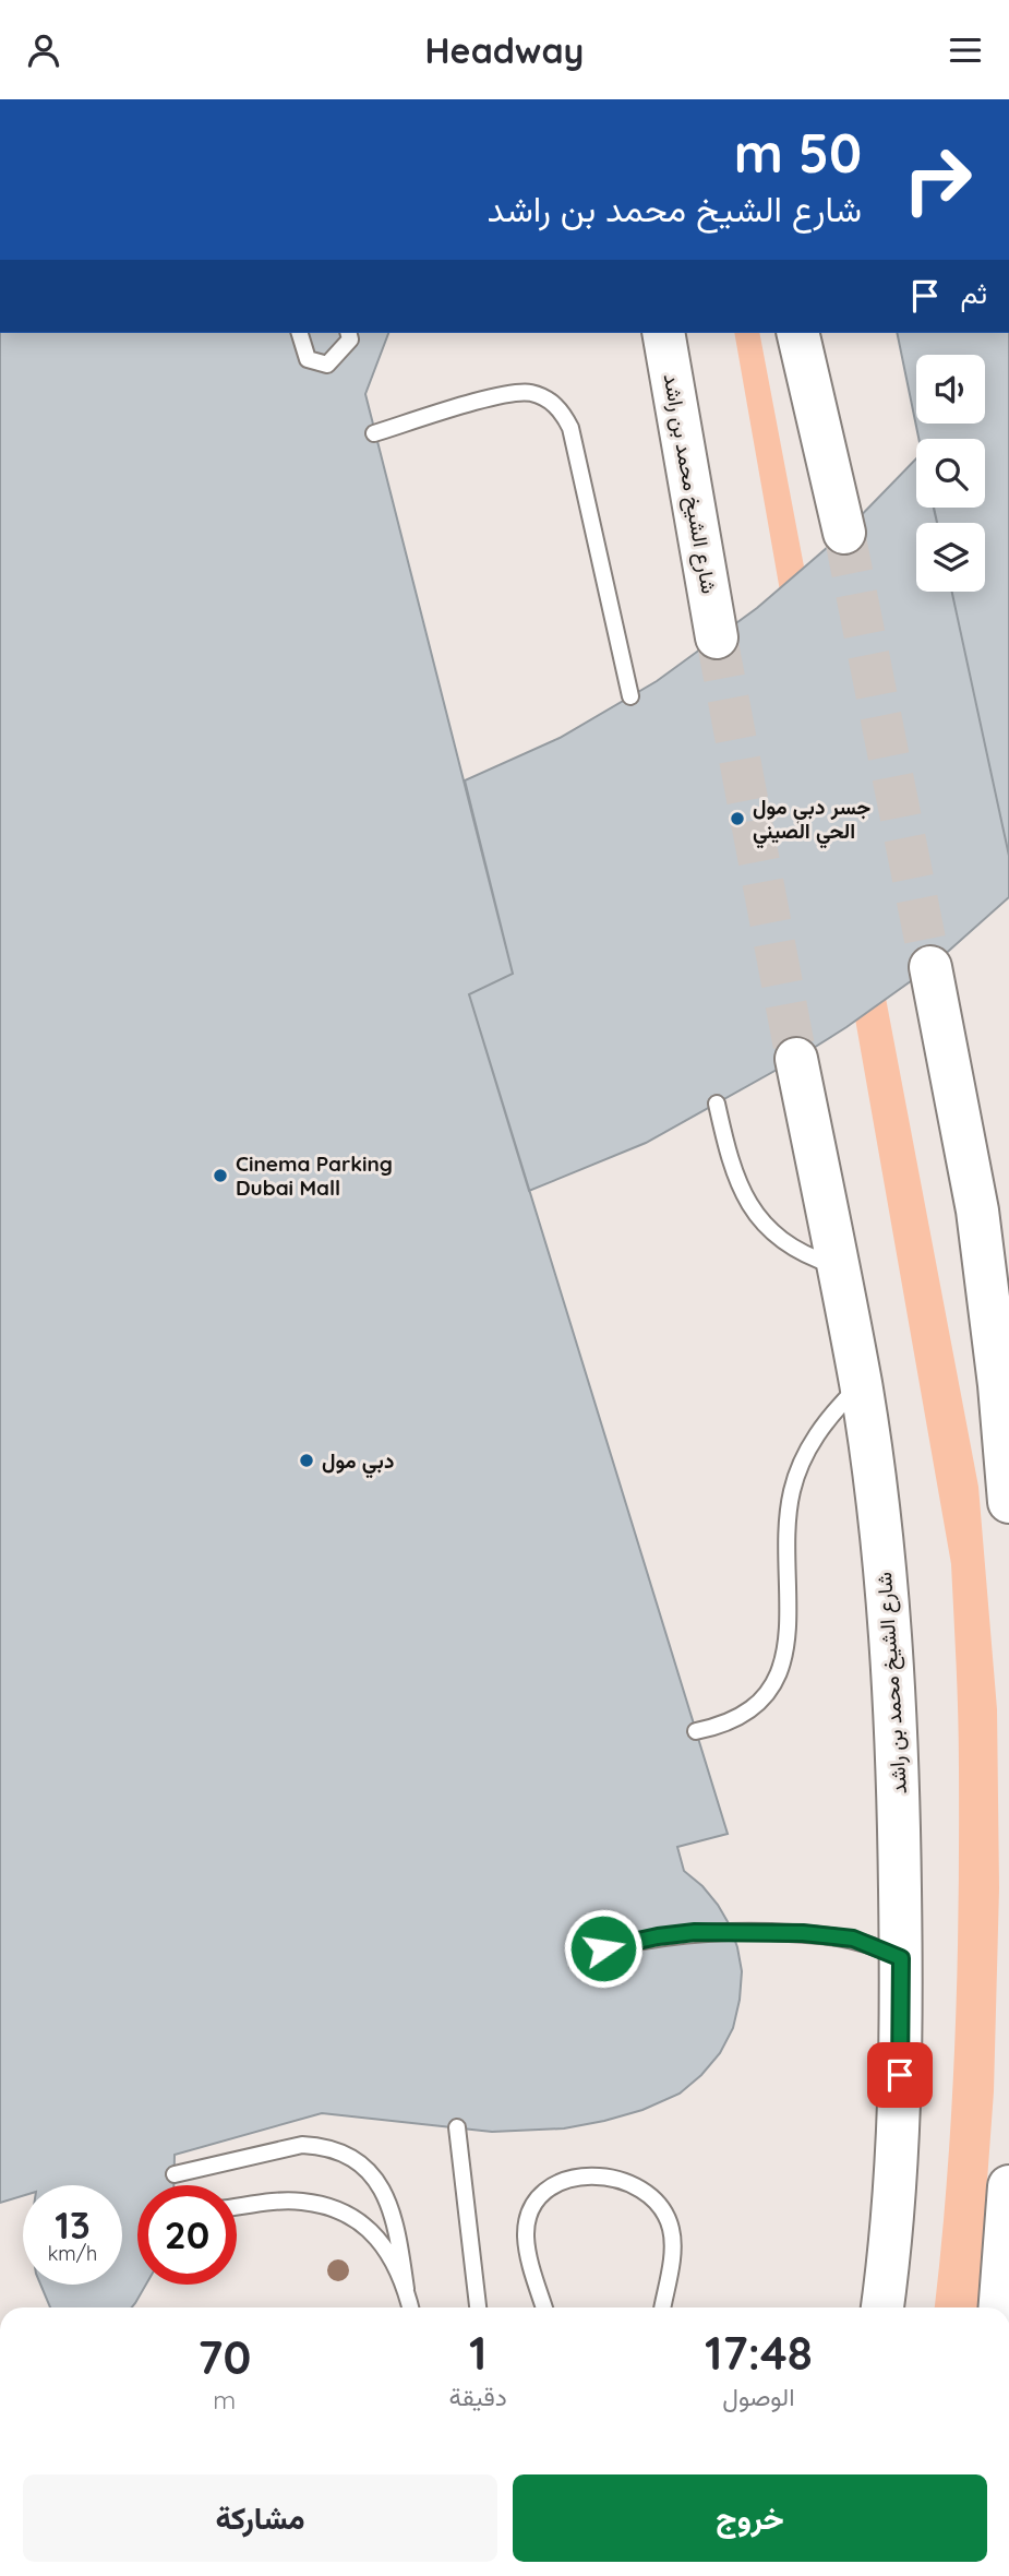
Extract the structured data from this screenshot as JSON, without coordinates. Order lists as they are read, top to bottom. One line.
{"streets":{"main road":["شارع الشيخ محمد بن راشد"]},"places":["جسر دبي مول الحي الصيني","Cinema Parking Dubai Mall","دبي مول"],"page":{"header":"Headway","turn":["50 m","شارع الشيخ محمد بن راشد"],"then":"ثم","speed":"13 km/h","limit":"20","eta":["17:48","الوصول","1","دقيقة","70","m"],"buttons":["خروج","مشاركة"]}}
